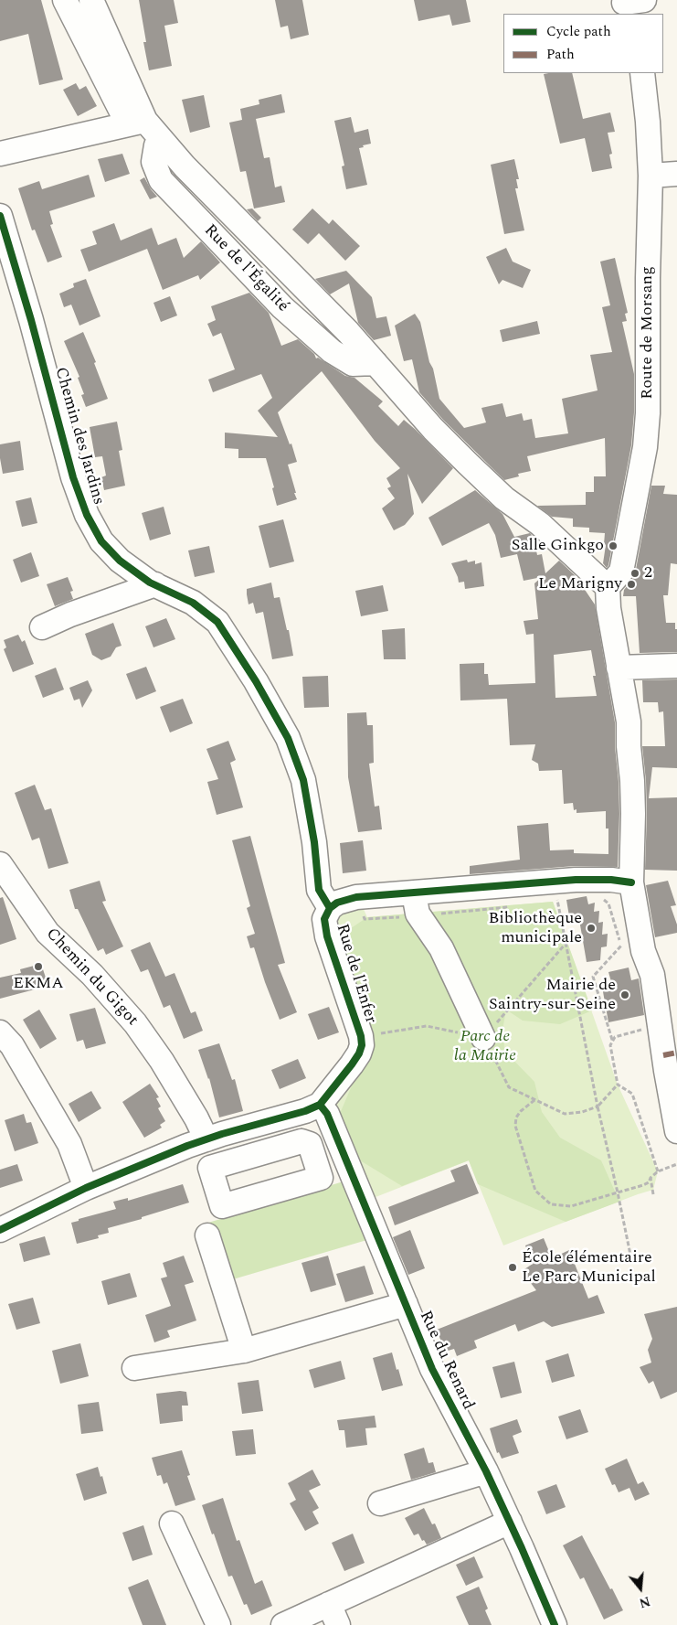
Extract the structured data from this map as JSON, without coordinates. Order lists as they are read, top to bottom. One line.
{"streets":{"street":["Rue de l'Égalité","Route de Morsang","Chemin des Jardins","Rue de l'Enfer","Chemin du Gigot","Rue du Renard"]},"crossings":[["Rue de l'Égalité","Route de Morsang"],["Chemin des Jardins","Rue de l'Enfer"],["Rue de l'Enfer","Rue du Renard"]],"parks":["Parc de la Mairie"],"places":["Salle Ginkgo","2","Le Marigny","Bibliothèque municipale","EKMA","Mairie de Saintry-sur-Seine","École élémentaire Le Parc Municipal"],"legend":["Cycle path","Path"],"north":"bottom"}
